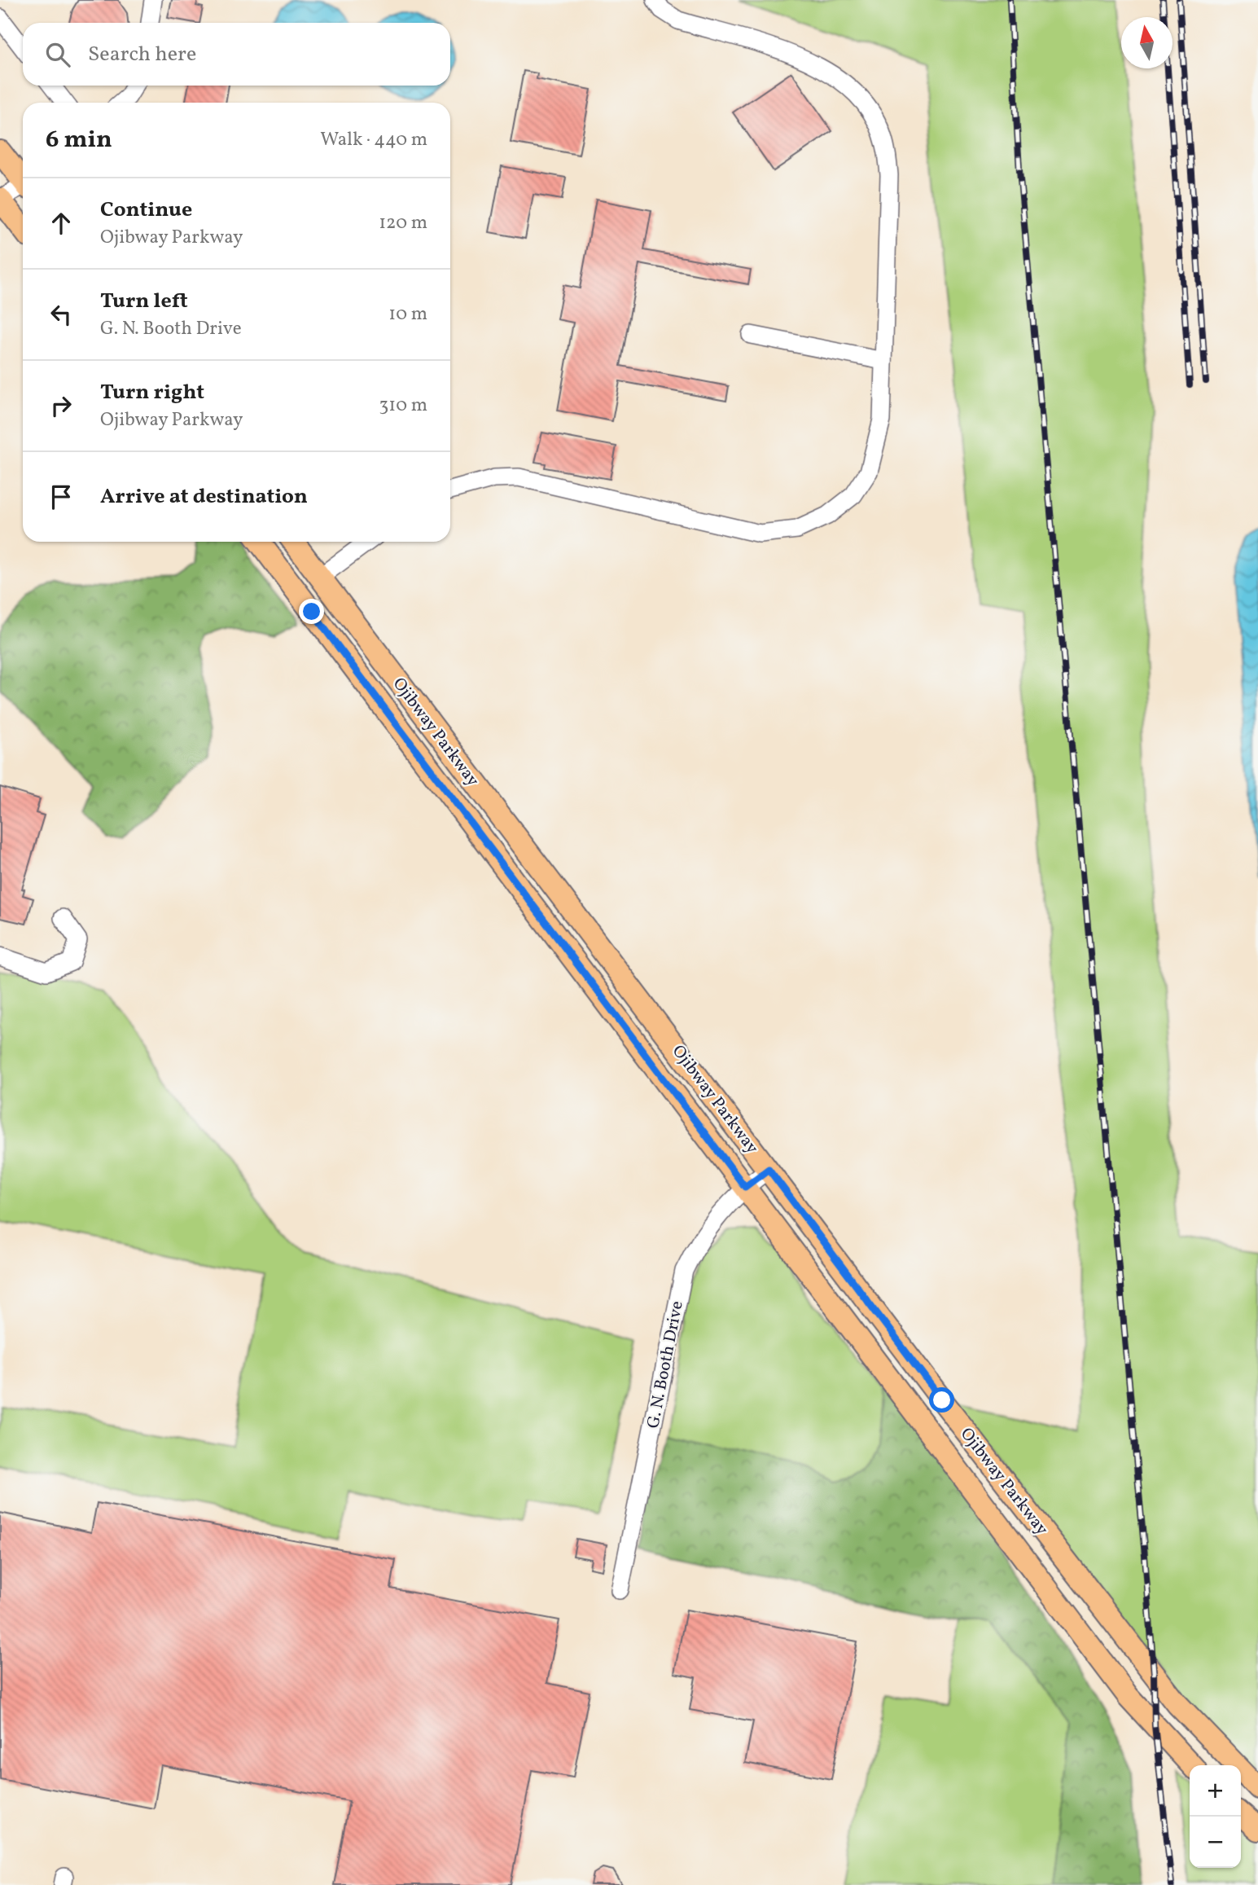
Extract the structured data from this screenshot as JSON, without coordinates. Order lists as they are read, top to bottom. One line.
{"streets":{"main road":["Ojibway Parkway"],"street":["G. N. Booth Drive"]},"crossings":[["Ojibway Parkway","G. N. Booth Drive"]],"north":"top","page":{"search":"Search here","heading":["6 min","Walk · 440 m"],"list":[["Continue","Ojibway Parkway","120 m"],["Turn left","G. N. Booth Drive","10 m"],["Turn right","Ojibway Parkway","310 m"],"Arrive at destination"],"map_buttons":["+","−"]}}
